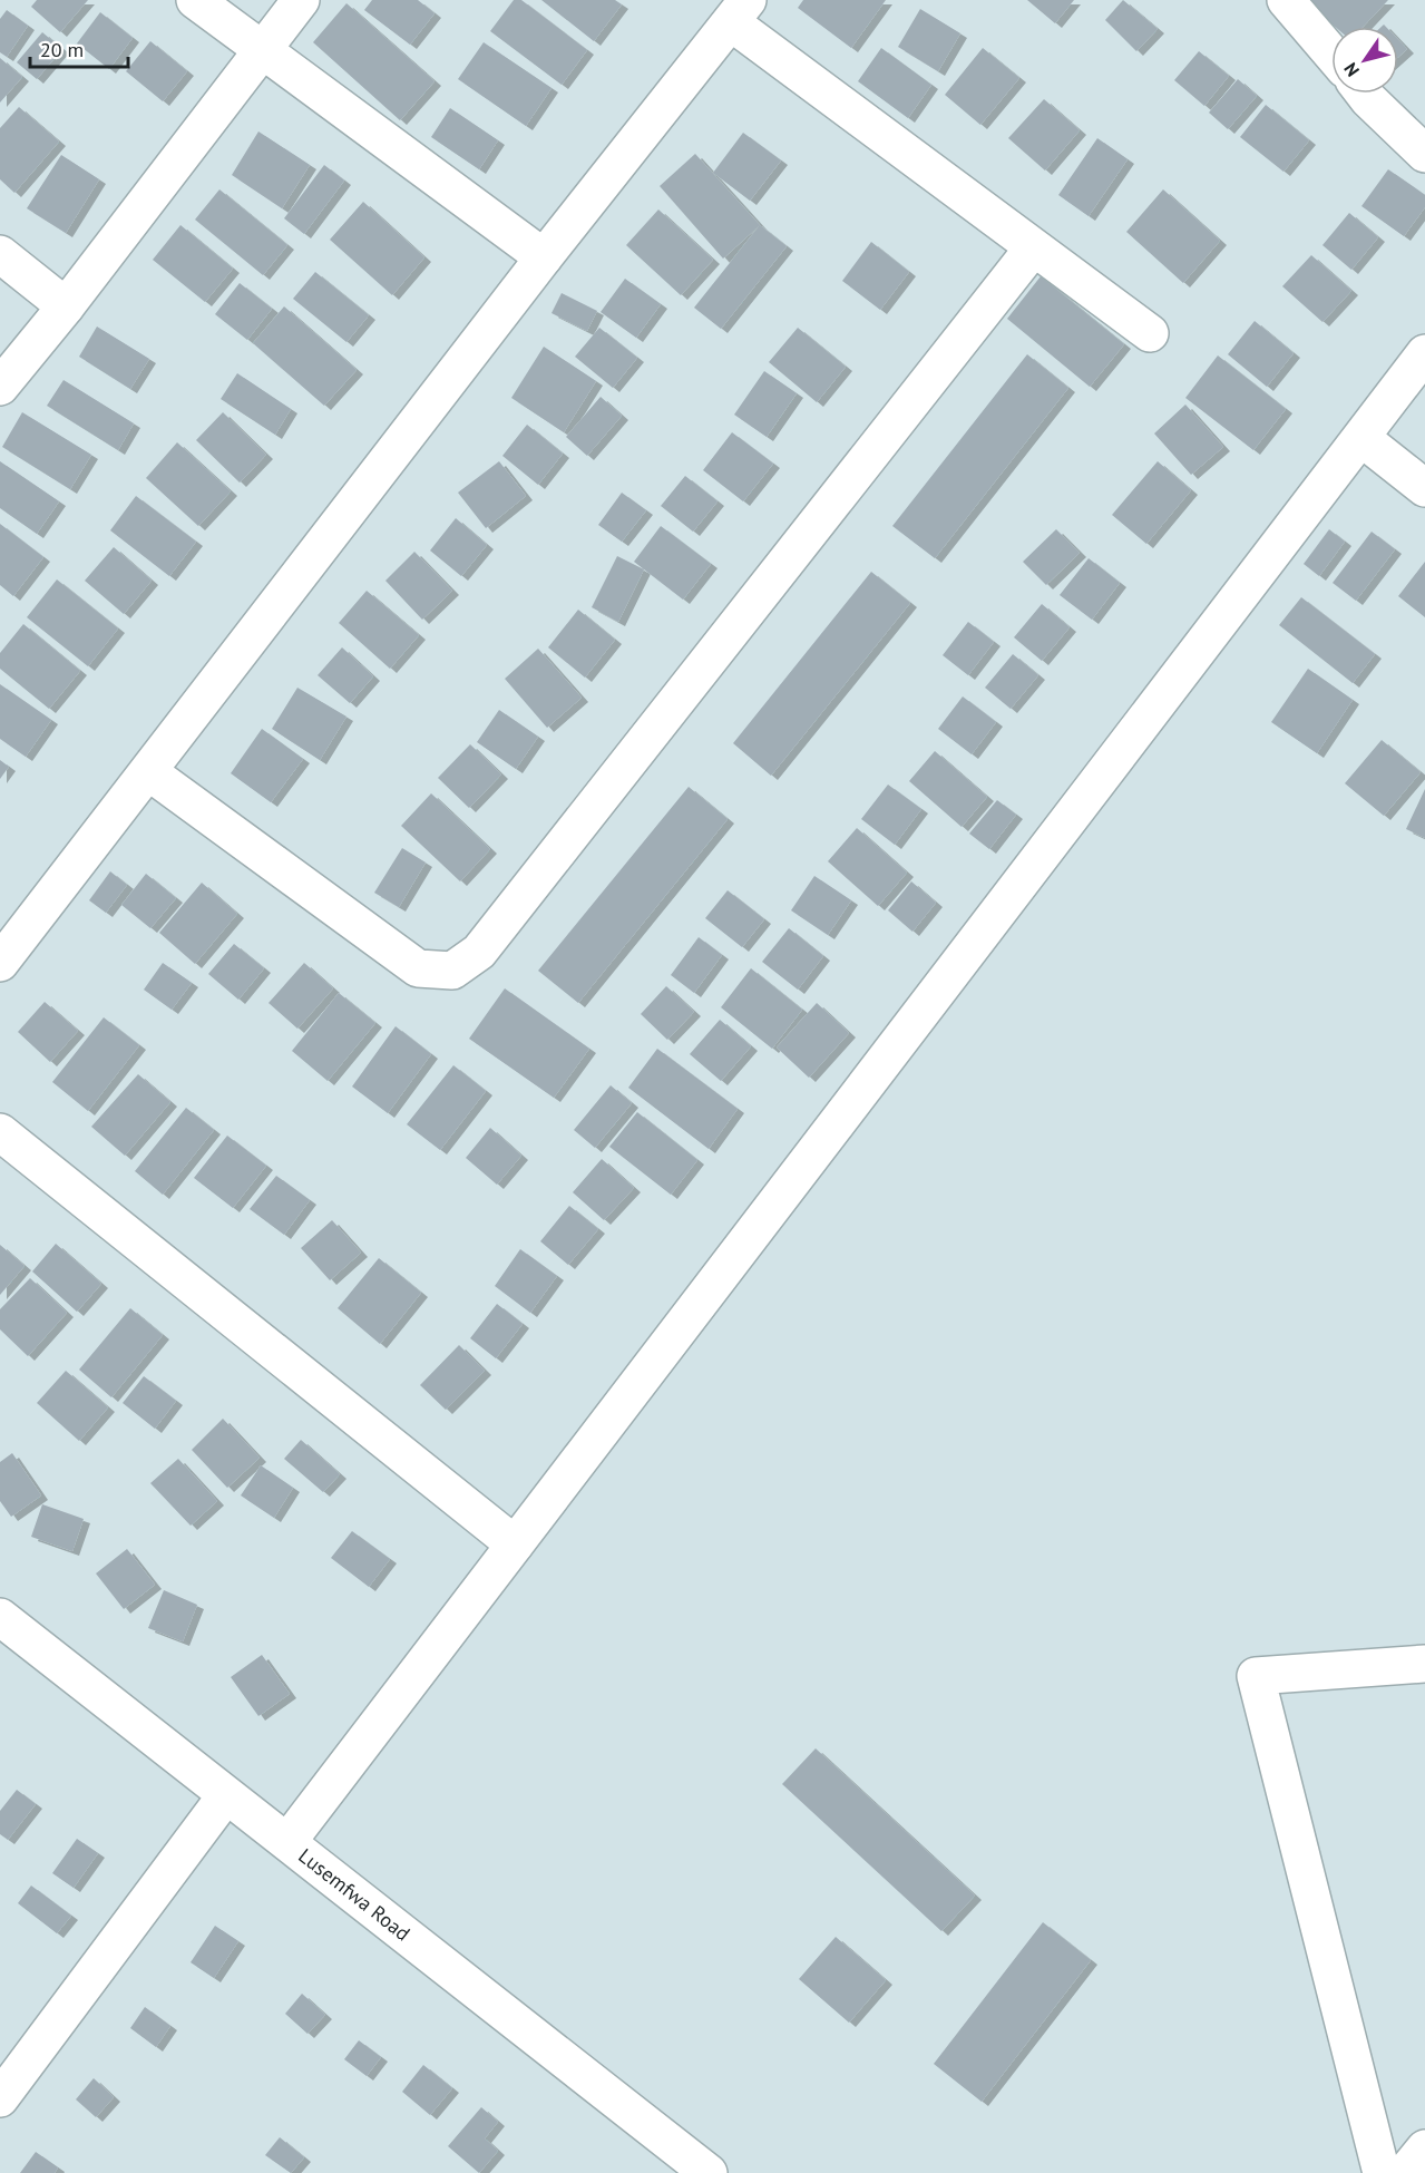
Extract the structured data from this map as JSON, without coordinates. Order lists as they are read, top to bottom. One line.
{"streets":{"street":["Lusemfwa Road"]},"scale_bar":"20 m","north":"bottom left"}
